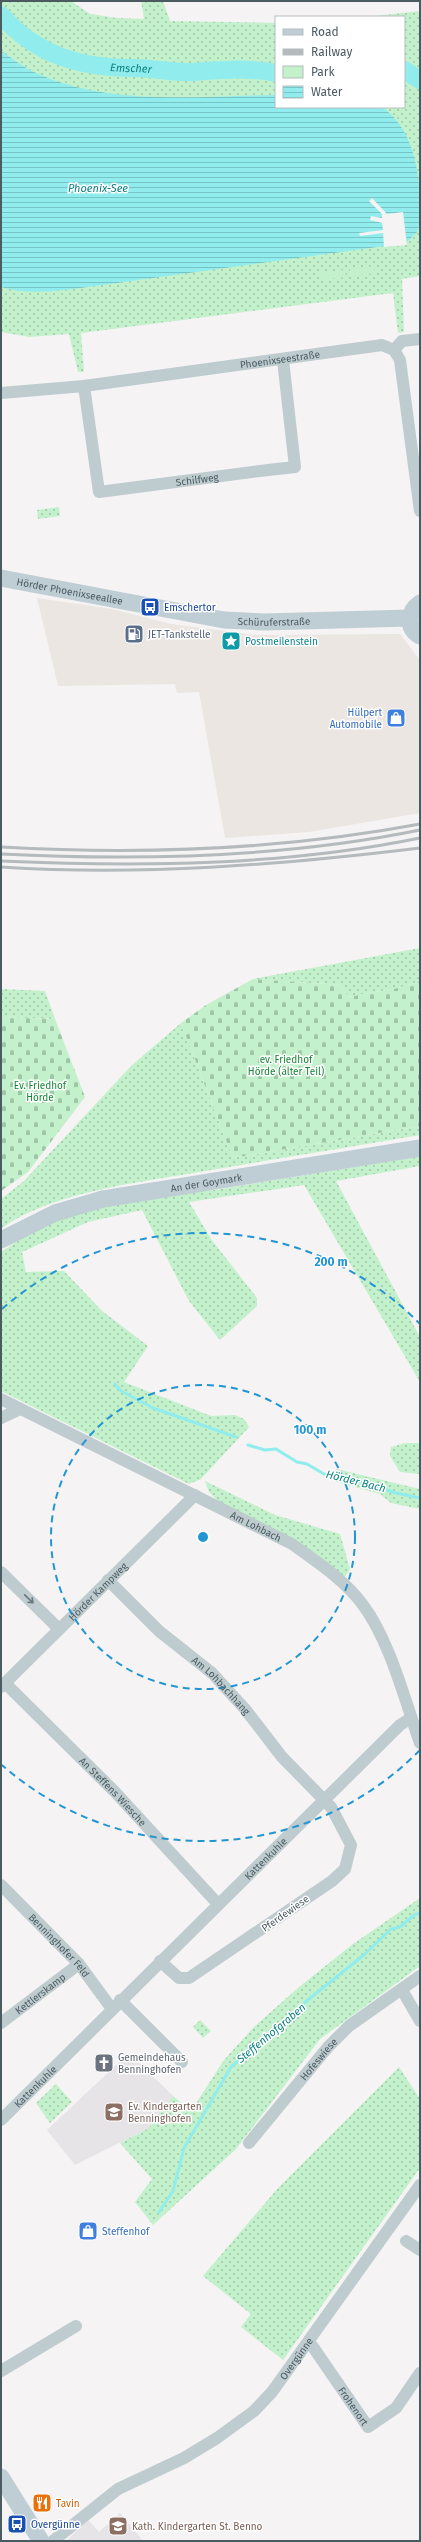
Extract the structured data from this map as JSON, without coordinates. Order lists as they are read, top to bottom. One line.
{"streets":{"main road":["Hörder Phoenixseeallee","Schüruferstraße","An der Goymark"],"street":["Phoenixseestraße","Schilfweg","Am Lohbach","Hörder Kampweg","Am Lohbachhang","An Steffens Wiesche","Kattenkuhle","Pferdewiese","Benninghofer Feld","Kettlerskamp","Hofeswiese","Overgünne","Frohenort"]},"crossings":[["Phoenixseestraße","Schilfweg"],["Hörder Phoenixseeallee","Schüruferstraße"],["Am Lohbach","Hörder Kampweg"],["Am Lohbach","Kattenkuhle"],["Hörder Kampweg","Am Lohbachhang"],["Hörder Kampweg","An Steffens Wiesche"],["Am Lohbachhang","Kattenkuhle"],["Am Lohbachhang","Pferdewiese"],["An Steffens Wiesche","Kattenkuhle"],["Kattenkuhle","Pferdewiese"],["Kattenkuhle","Benninghofer Feld"],["Benninghofer Feld","Kettlerskamp"],["Overgünne","Frohenort"]],"water":["Emscher","Phoenix-See","Hörder Bach","Steffenhofgraben"],"parks":["ev. Friedhof Hörde (alter Teil)","Ev. Friedhof Hörde"],"places":{"bus stop":["Emschertor","Overgünne"],"fuel station":["JET-Tankstelle"],"place":["Postmeilenstein"],"shop":["Hülpert Automobile","Steffenhof"],"church":["Gemeindehaus Benninghofen"],"school or university":["Ev. Kindergarten Benninghofen","Kath. Kindergarten St. Benno"],"restaurant":["Tavin"]},"legend":["Road","Railway","Park","Water"],"rings":["200 m","100 m"]}
